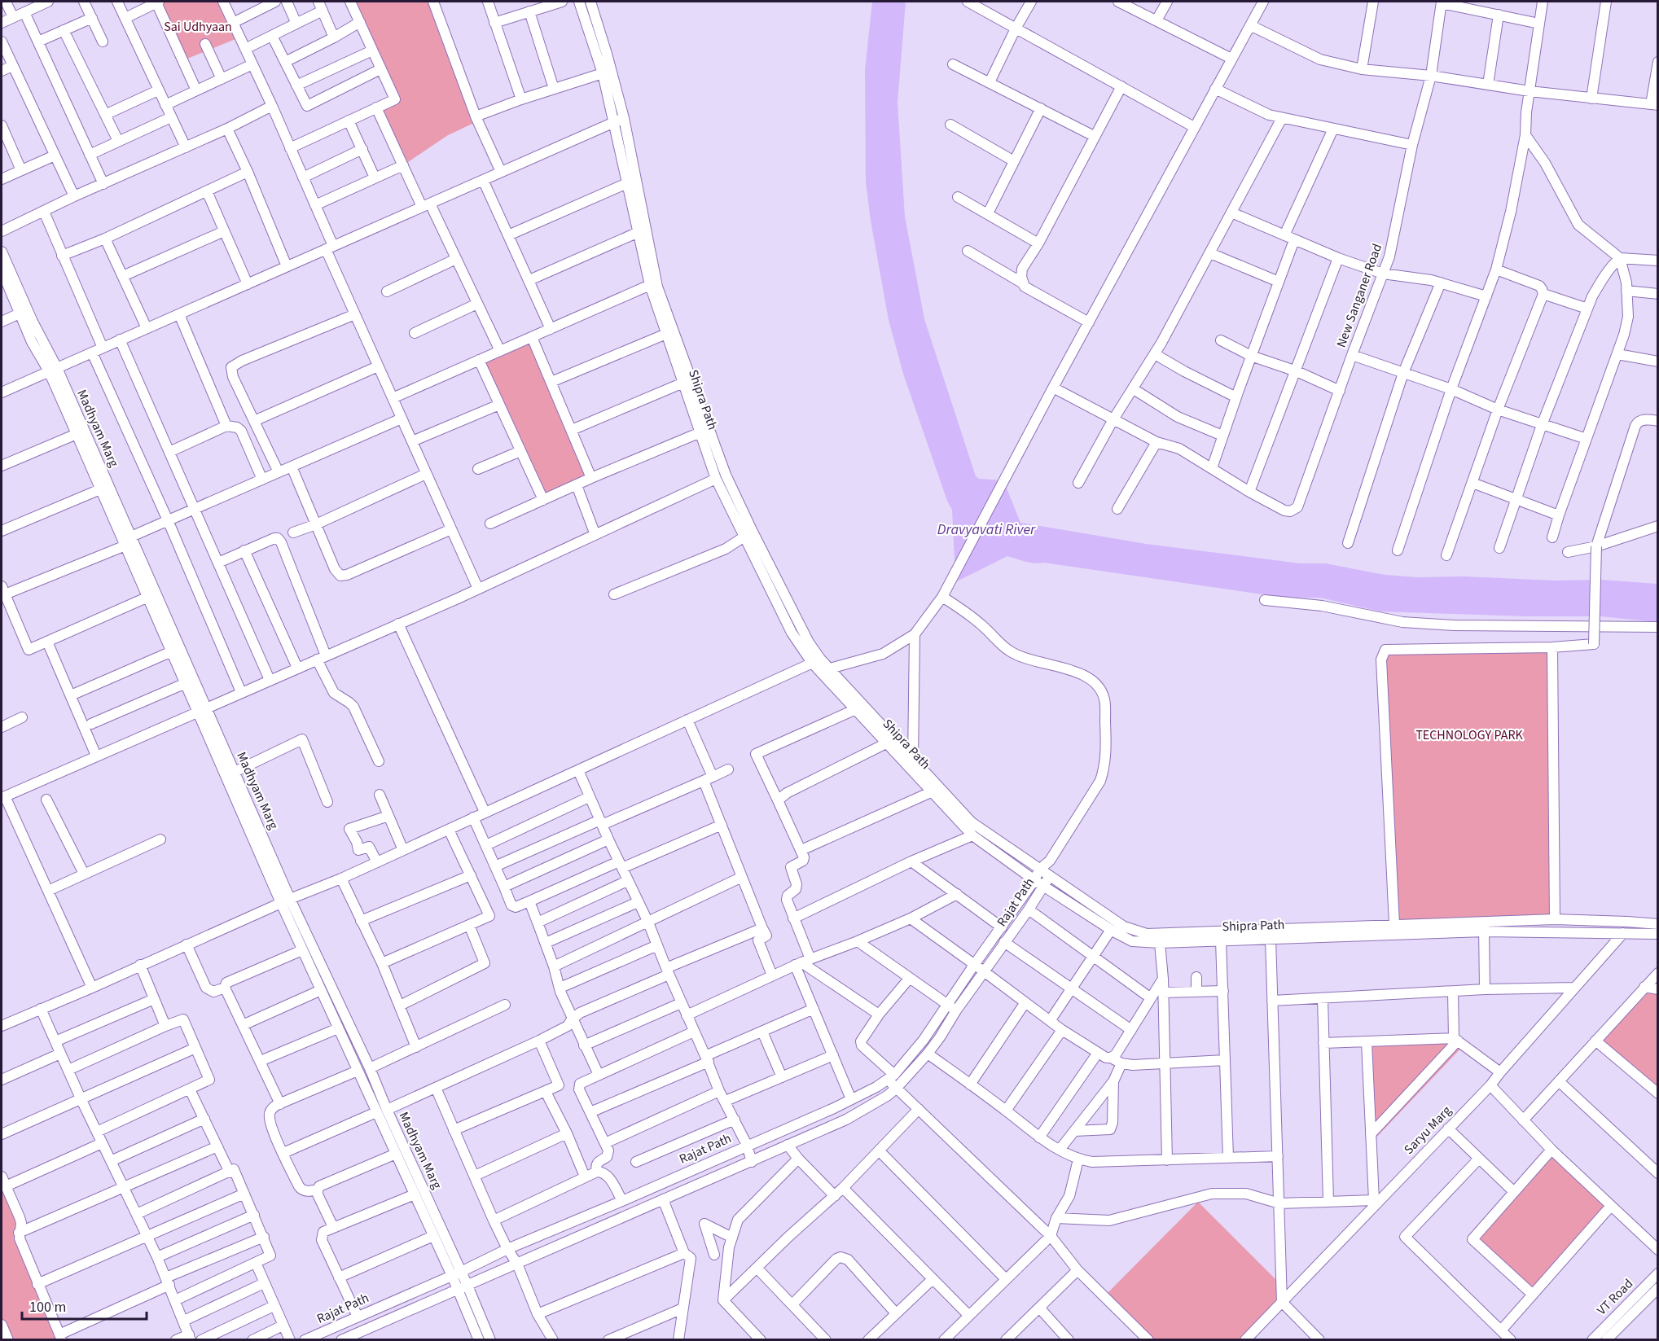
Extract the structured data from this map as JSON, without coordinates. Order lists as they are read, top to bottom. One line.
{"streets":{"street":["New Sanganer Road","Shipra Path","Madhyam Marg","Rajat Path","Saryu Marg","VT Road"]},"crossings":[["Shipra Path","Rajat Path"],["Shipra Path","Saryu Marg"],["Madhyam Marg","Rajat Path"]],"water":["Dravyavati River"],"parks":["Sai Udhyaan","TECHNOLOGY PARK"],"scale_bar":"100 m"}
